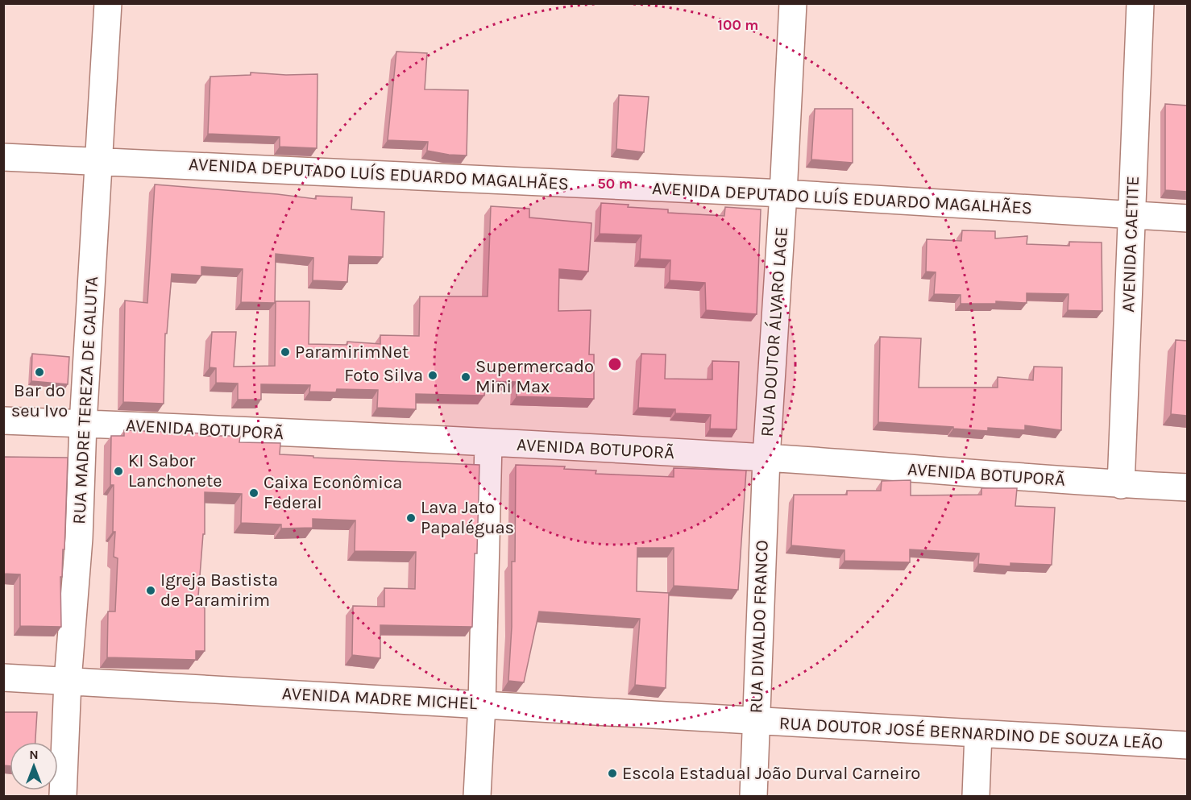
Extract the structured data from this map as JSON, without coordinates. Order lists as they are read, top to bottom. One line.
{"streets":{"street":["AVENIDA DEPUTADO LUÍS EDUARDO MAGALHÃES","AVENIDA CAETITE","RUA DOUTOR ÁLVARO LAGE","RUA MADRE TEREZA DE CALUTA","AVENIDA BOTUPORÃ","RUA DIVALDO FRANCO","AVENIDA MADRE MICHEL","RUA DOUTOR JOSÉ BERNARDINO DE SOUZA LEÃO"]},"crossings":[["AVENIDA DEPUTADO LUÍS EDUARDO MAGALHÃES","AVENIDA CAETITE"],["AVENIDA DEPUTADO LUÍS EDUARDO MAGALHÃES","RUA DOUTOR ÁLVARO LAGE"],["AVENIDA DEPUTADO LUÍS EDUARDO MAGALHÃES","RUA MADRE TEREZA DE CALUTA"],["AVENIDA CAETITE","AVENIDA BOTUPORÃ"],["RUA DOUTOR ÁLVARO LAGE","AVENIDA BOTUPORÃ"],["RUA DOUTOR ÁLVARO LAGE","RUA DIVALDO FRANCO"],["RUA MADRE TEREZA DE CALUTA","AVENIDA BOTUPORÃ"],["RUA MADRE TEREZA DE CALUTA","AVENIDA MADRE MICHEL"],["AVENIDA BOTUPORÃ","RUA DIVALDO FRANCO"],["RUA DIVALDO FRANCO","AVENIDA MADRE MICHEL"],["RUA DIVALDO FRANCO","RUA DOUTOR JOSÉ BERNARDINO DE SOUZA LEÃO"],["AVENIDA MADRE MICHEL","RUA DOUTOR JOSÉ BERNARDINO DE SOUZA LEÃO"]],"places":["ParamirimNet","Bar do seu Ivo","Foto Silva","Supermercado Mini Max","KI Sabor Lanchonete","Caixa Econômica Federal","Lava Jato Papaléguas","Igreja Bastista de Paramirim","Escola Estadual João Durval Carneiro"],"north":"top","rings":["100 m","50 m"]}
